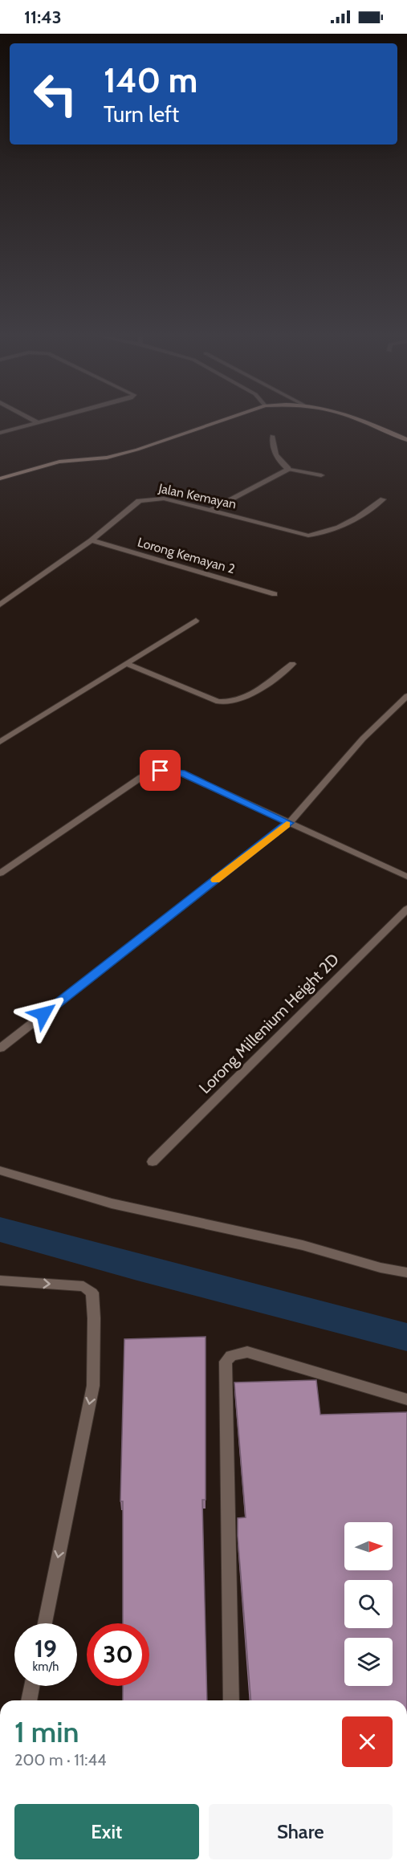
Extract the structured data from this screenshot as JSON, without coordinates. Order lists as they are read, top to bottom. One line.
{"streets":{"street":["Jalan Kemayan","Lorong Kemayan 2","Lorong Millenium Height 2D"]},"crossings":[["Jalan Kemayan","Lorong Kemayan 2"]],"north":"right","page":{"status":"11:43","turn":["140 m","Turn left"],"speed":"19 km/h","limit":"30","heading":["1 min","200 m · 11:44"],"buttons":["Exit","Share"]}}
